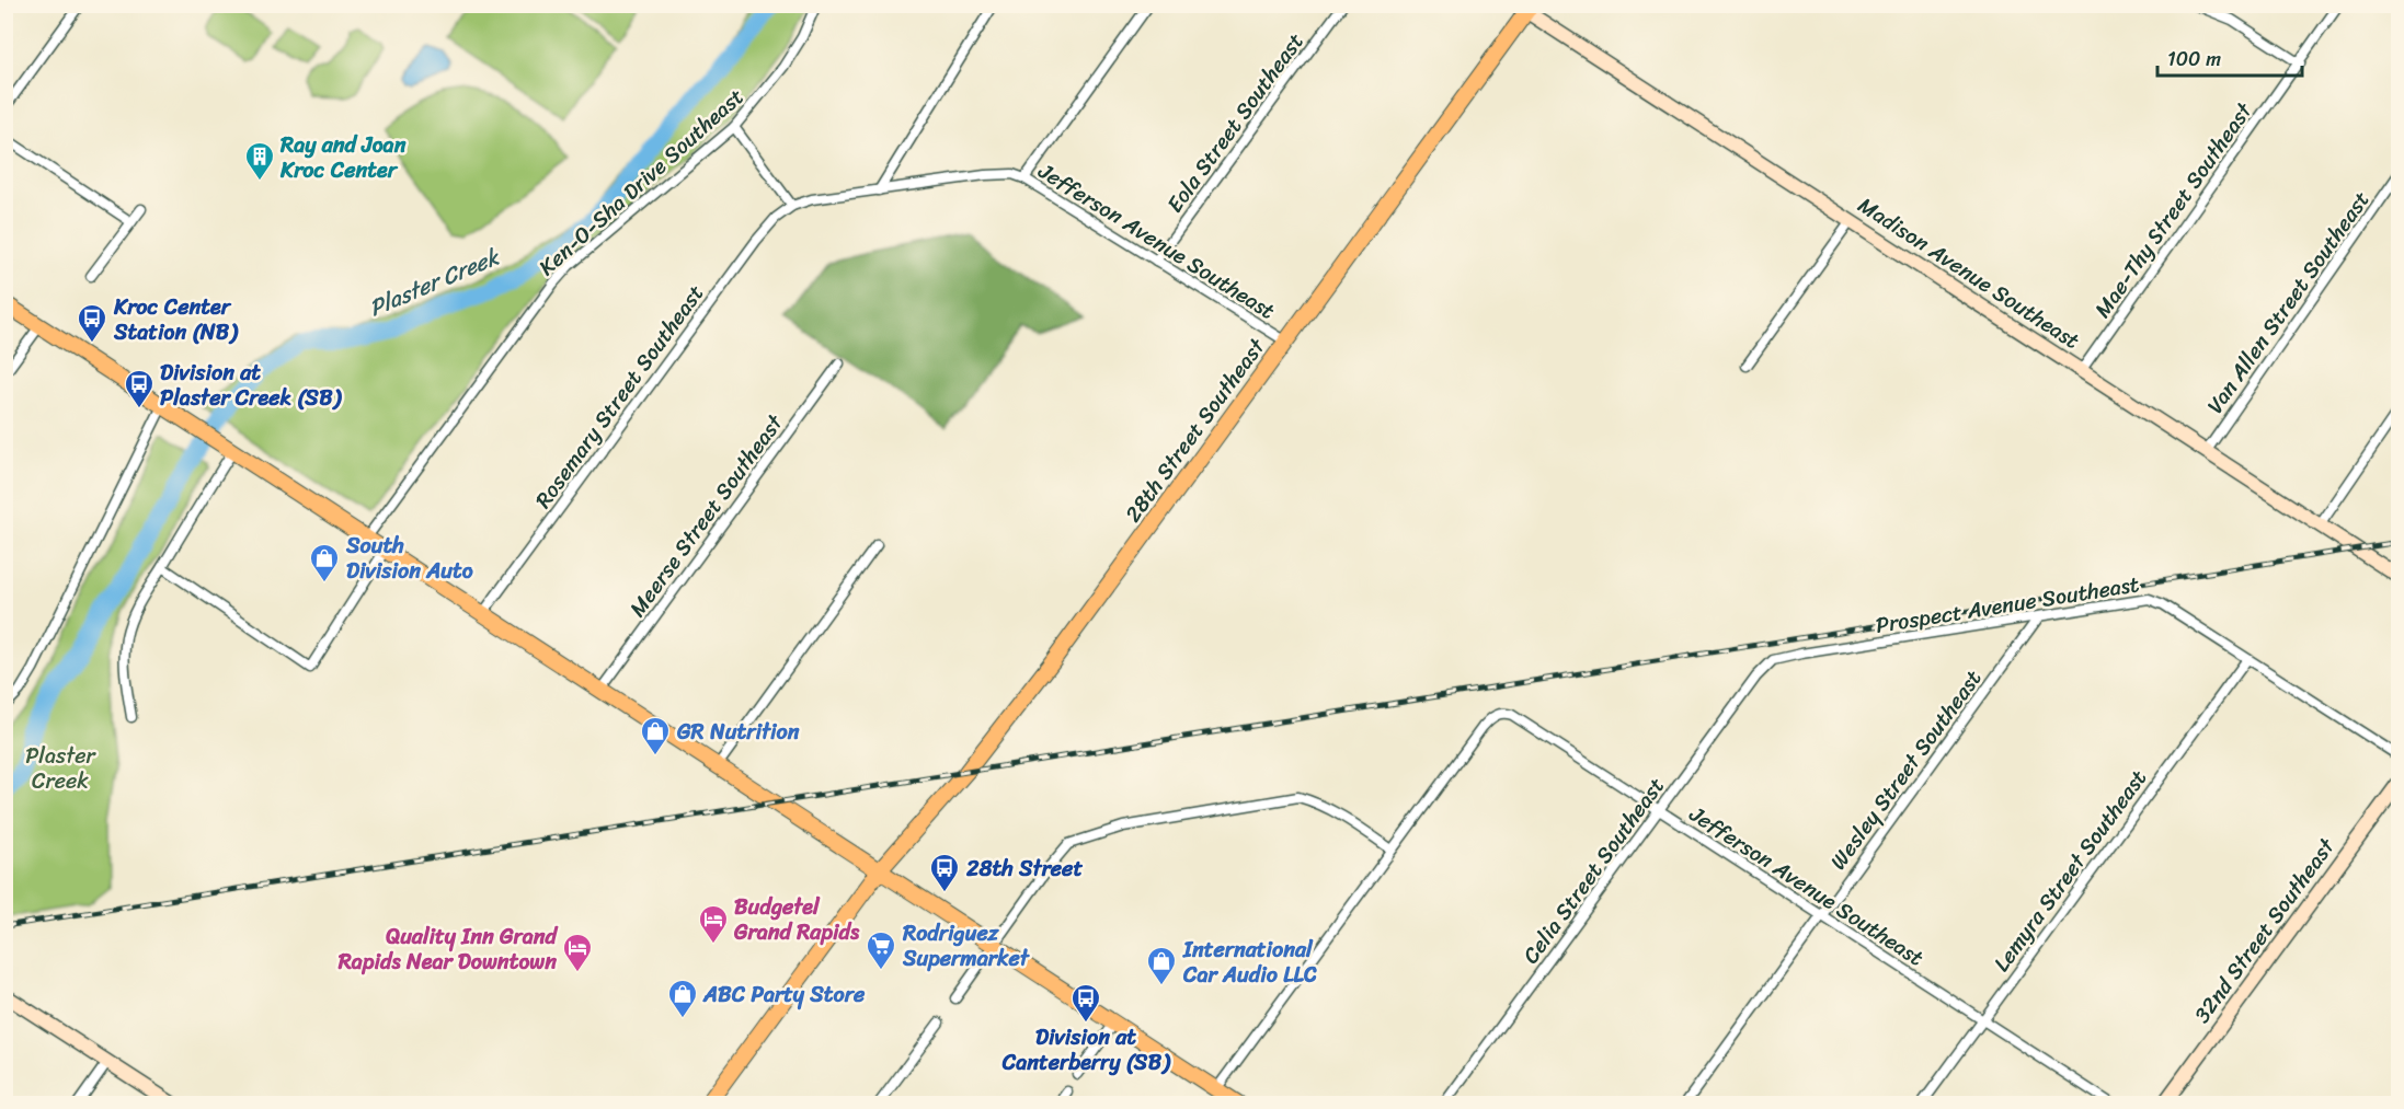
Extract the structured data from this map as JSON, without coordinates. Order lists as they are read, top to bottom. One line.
{"streets":{"main road":["28th Street Southeast"],"street":["Eola Street Southeast","Ken-O-Sha Drive Southeast","Mae-Thy Street Southeast","Jefferson Avenue Southeast","Madison Avenue Southeast","Van Allen Street Southeast","Rosemary Street Southeast","Meerse Street Southeast","Prospect Avenue Southeast","Wesley Street Southeast","Celia Street Southeast","Lemyra Street Southeast","32nd Street Southeast"]},"crossings":[["Eola Street Southeast","Jefferson Avenue Southeast"],["Mae-Thy Street Southeast","Madison Avenue Southeast"],["Jefferson Avenue Southeast","Rosemary Street Southeast"],["Jefferson Avenue Southeast","28th Street Southeast"],["Jefferson Avenue Southeast","Wesley Street Southeast"],["Jefferson Avenue Southeast","Celia Street Southeast"],["Jefferson Avenue Southeast","Lemyra Street Southeast"],["Madison Avenue Southeast","Van Allen Street Southeast"],["Madison Avenue Southeast","28th Street Southeast"],["Prospect Avenue Southeast","Wesley Street Southeast"],["Prospect Avenue Southeast","Celia Street Southeast"],["Prospect Avenue Southeast","Lemyra Street Southeast"]],"water":["Plaster Creek"],"parks":["Plaster Creek"],"places":{"building":["Ray and Joan Kroc Center"],"bus stop":["Kroc Center Station (NB)","Division at Plaster Creek (SB)","28th Street","Division at Canterberry (SB)"],"shop":["South Division Auto","GR Nutrition","International Car Audio LLC","ABC Party Store"],"hotel":["Budgetel Grand Rapids","Quality Inn Grand Rapids Near Downtown"],"supermarket":["Rodriguez Supermarket"]},"scale_bar":"100 m"}
